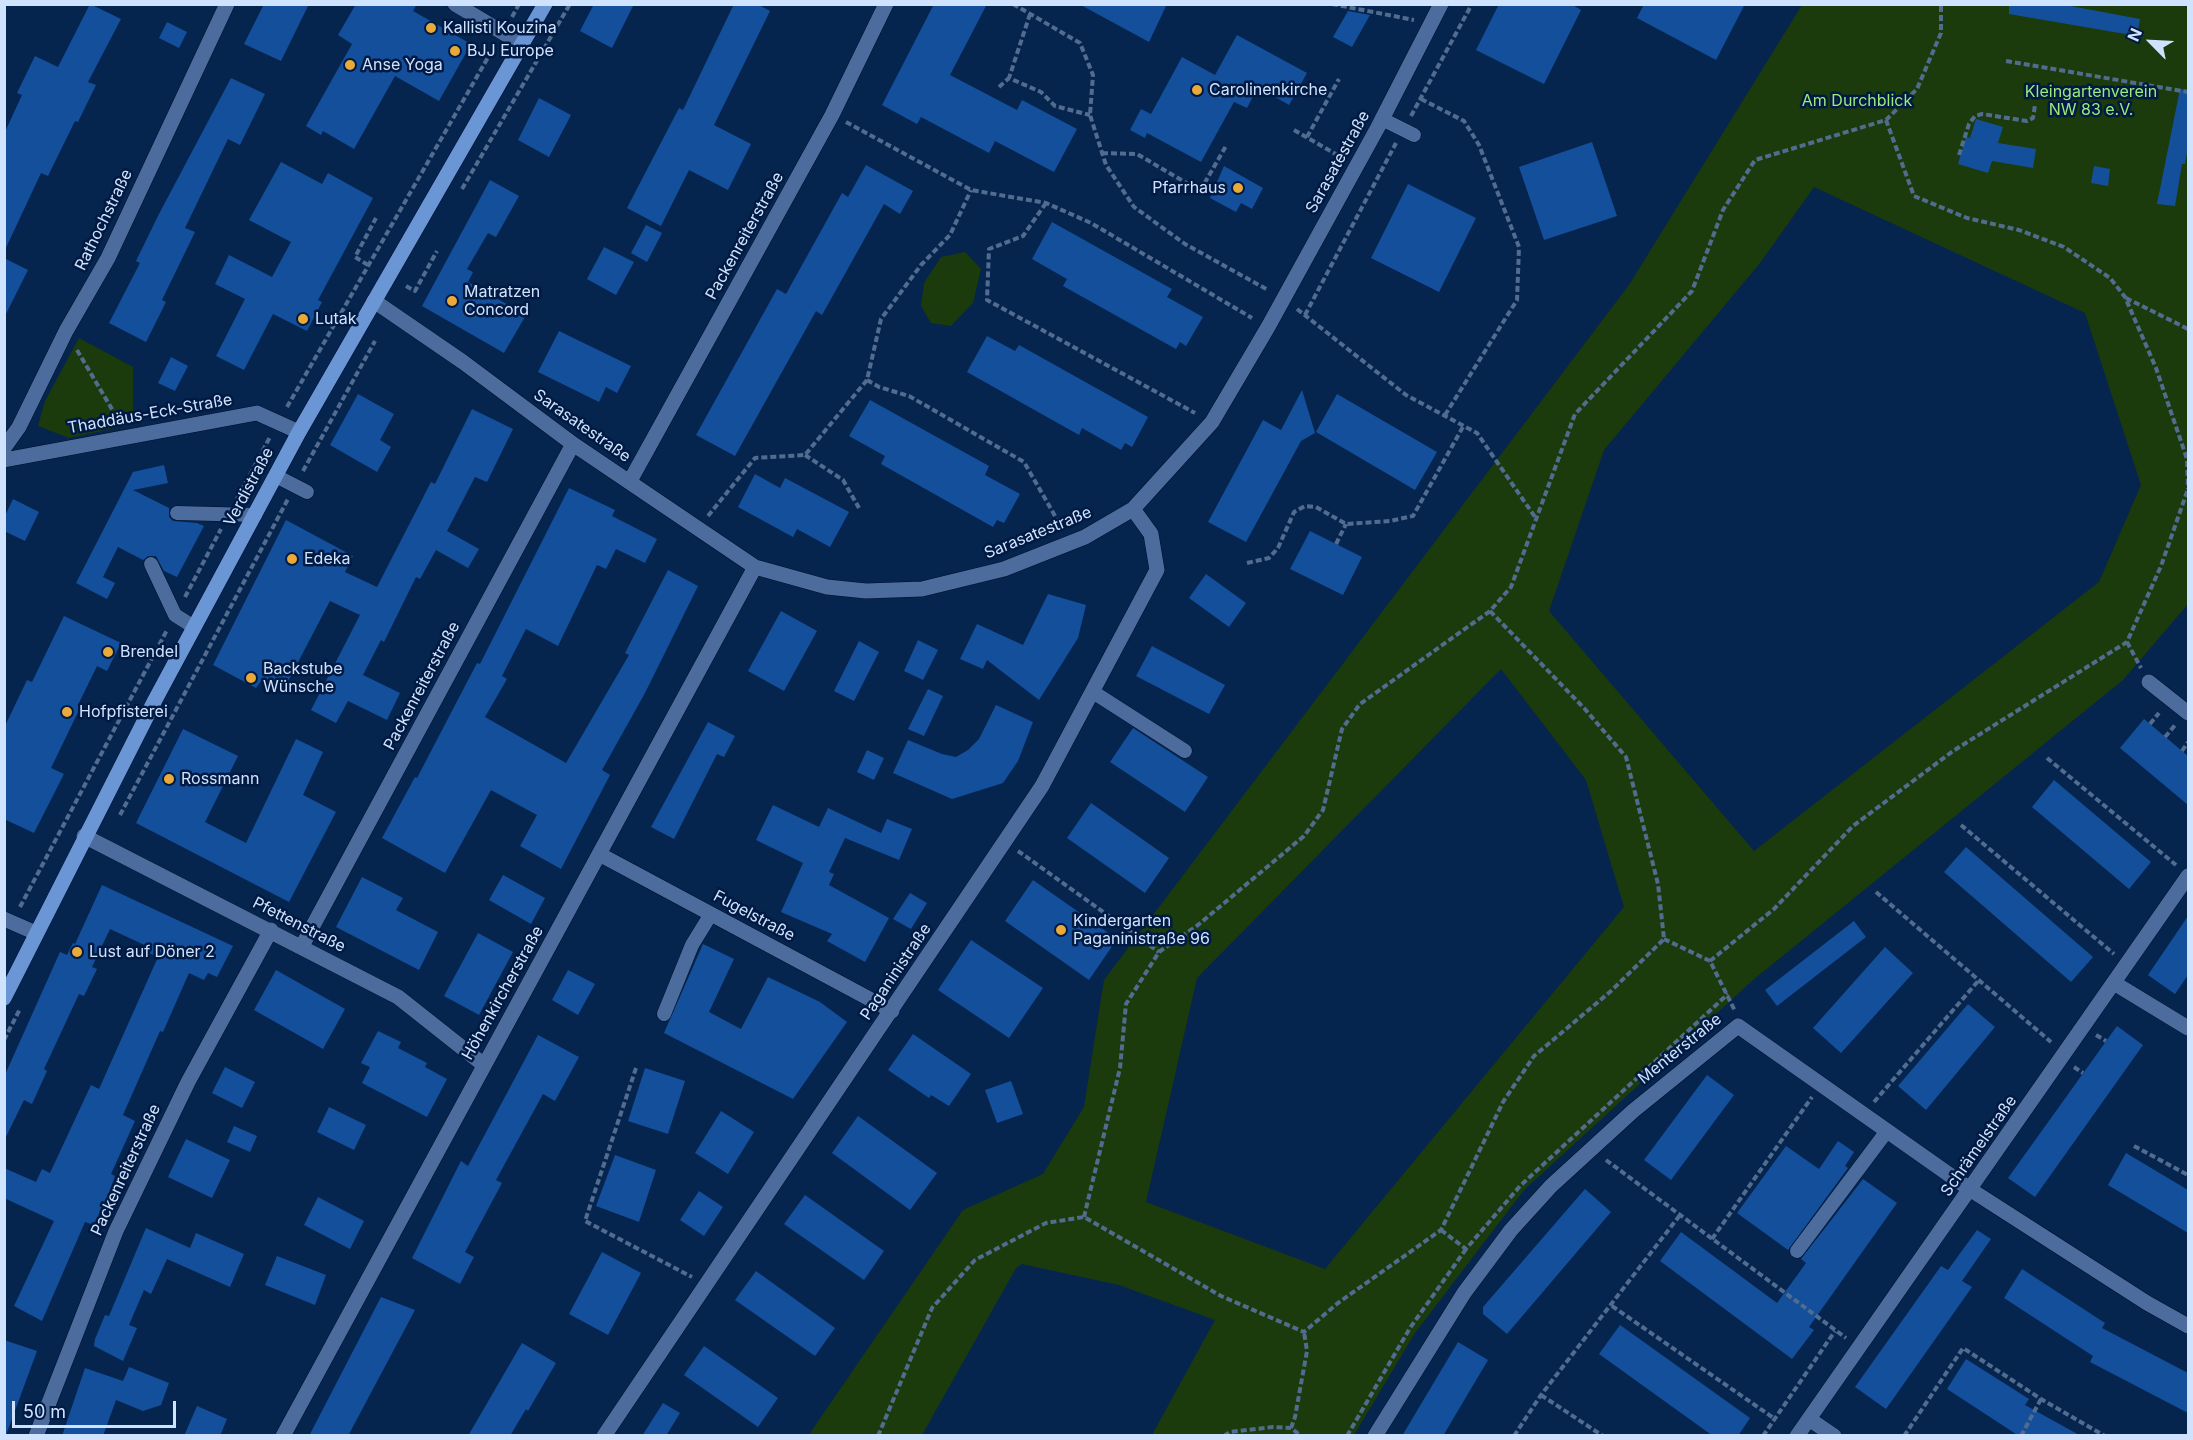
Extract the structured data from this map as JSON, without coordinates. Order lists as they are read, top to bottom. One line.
{"streets":{"main road":["Verdistraße"],"street":["Sarasatestraße","Rathochstraße","Packenreiterstraße","Thaddäus-Eck-Straße","Fugelstraße","Pfettenstraße","Paganinistraße","Höhenkircherstraße","Menterstraße","Schrämelstraße"]},"crossings":[["Sarasatestraße","Packenreiterstraße"],["Sarasatestraße","Verdistraße"],["Sarasatestraße","Paganinistraße"],["Sarasatestraße","Höhenkircherstraße"],["Packenreiterstraße","Pfettenstraße"],["Thaddäus-Eck-Straße","Verdistraße"],["Verdistraße","Pfettenstraße"],["Fugelstraße","Paganinistraße"],["Fugelstraße","Höhenkircherstraße"],["Pfettenstraße","Höhenkircherstraße"],["Menterstraße","Schrämelstraße"]],"parks":["Kleingartenverein NW 83 e.V.","Am Durchblick"],"places":["Kallisti Kouzina","BJJ Europe","Anse Yoga","Carolinenkirche","Pfarrhaus","Matratzen Concord","Lutak","Edeka","Brendel","Backstube Wünsche","Hofpfisterei","Rossmann","Kindergarten Paganinistraße 96","Lust auf Döner 2"],"scale_bar":"50 m","north":"top left"}
